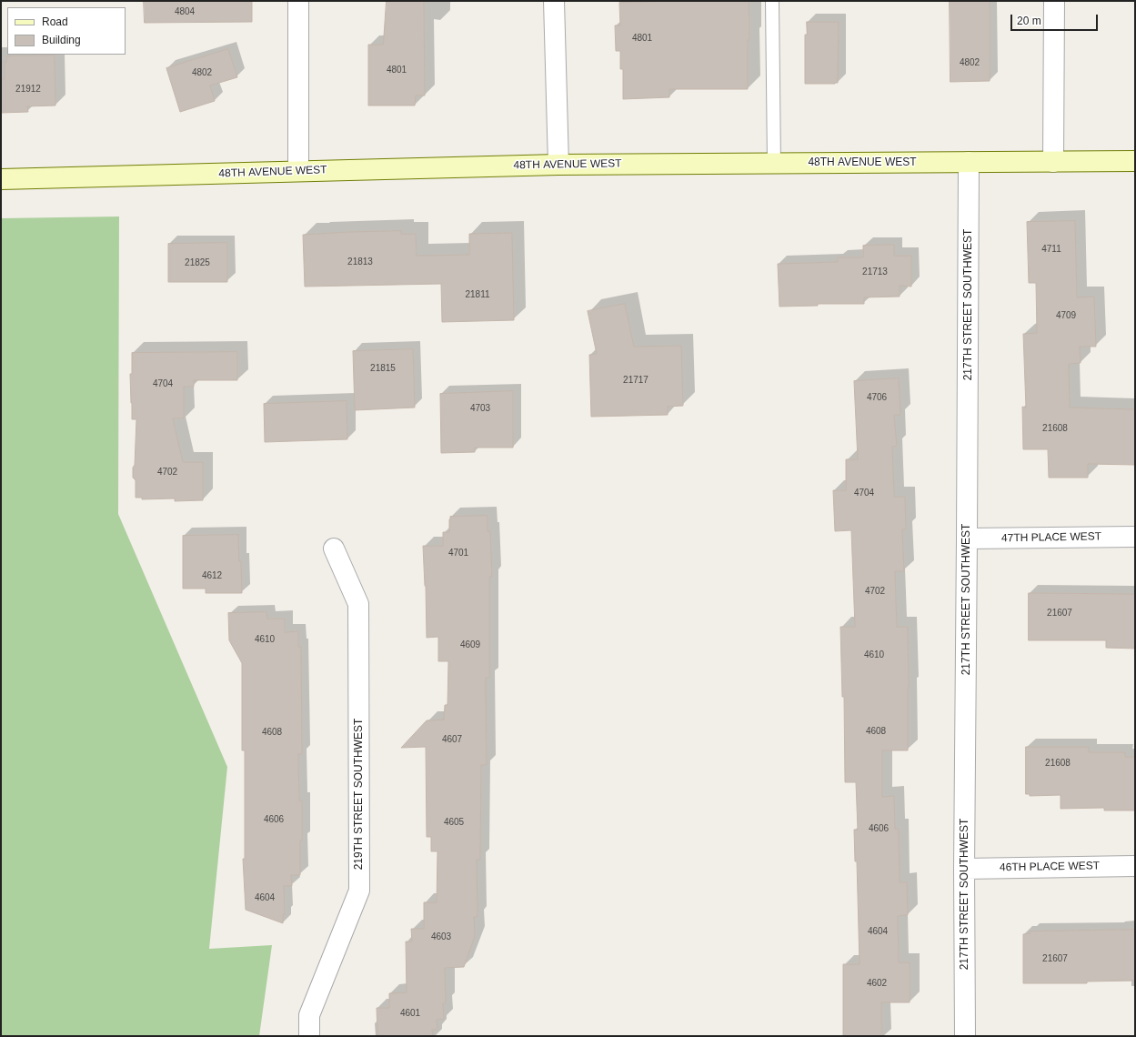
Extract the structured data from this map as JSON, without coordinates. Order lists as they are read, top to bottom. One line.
{"streets":{"main road":["48TH AVENUE WEST"],"street":["217TH STREET SOUTHWEST","47TH PLACE WEST","219TH STREET SOUTHWEST","46TH PLACE WEST"]},"crossings":[["48TH AVENUE WEST","217TH STREET SOUTHWEST"],["217TH STREET SOUTHWEST","47TH PLACE WEST"],["217TH STREET SOUTHWEST","46TH PLACE WEST"]],"house_numbers":["4804","4801","4802","4801","4802","21912","4711","21813","21825","21713","21811","4709","21815","21717","4704","4706","4703","21608","4702","4704","4701","4612","4702","21607","4610","4609","4610","4608","4608","4607","21608","4606","4605","4606","4604","4604","4603","21607","4602","4601"],"legend":["Road","Building"],"scale_bar":"20 m"}
